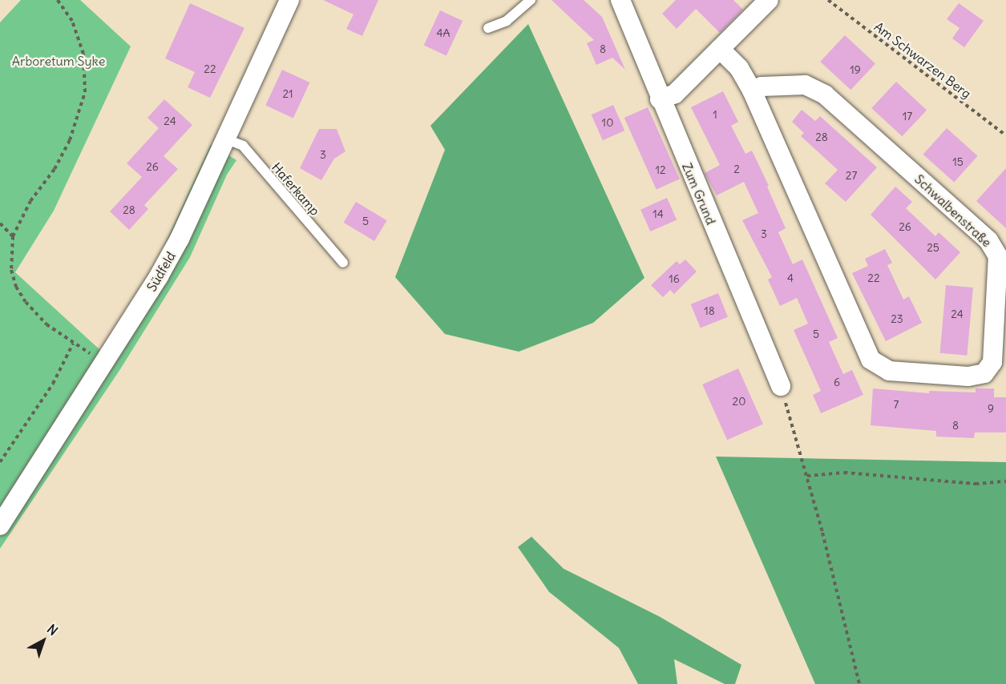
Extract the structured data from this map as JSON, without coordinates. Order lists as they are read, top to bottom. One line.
{"streets":{"street":["Zum Grund","Schwalbenstraße","Südfeld"],"lane":["Haferkamp"],"path":["Am Schwarzen Berg"]},"crossings":[["Haferkamp","Südfeld"]],"parks":["Arboretum Syke"],"house_numbers":["4A","8","22","19","21","1","17","24","10","28","3","15","26","2","12","27","28","14","5","26","3","25","4","22","16","18","24","23","5","6","20","7","9","8"],"north":"top right"}
